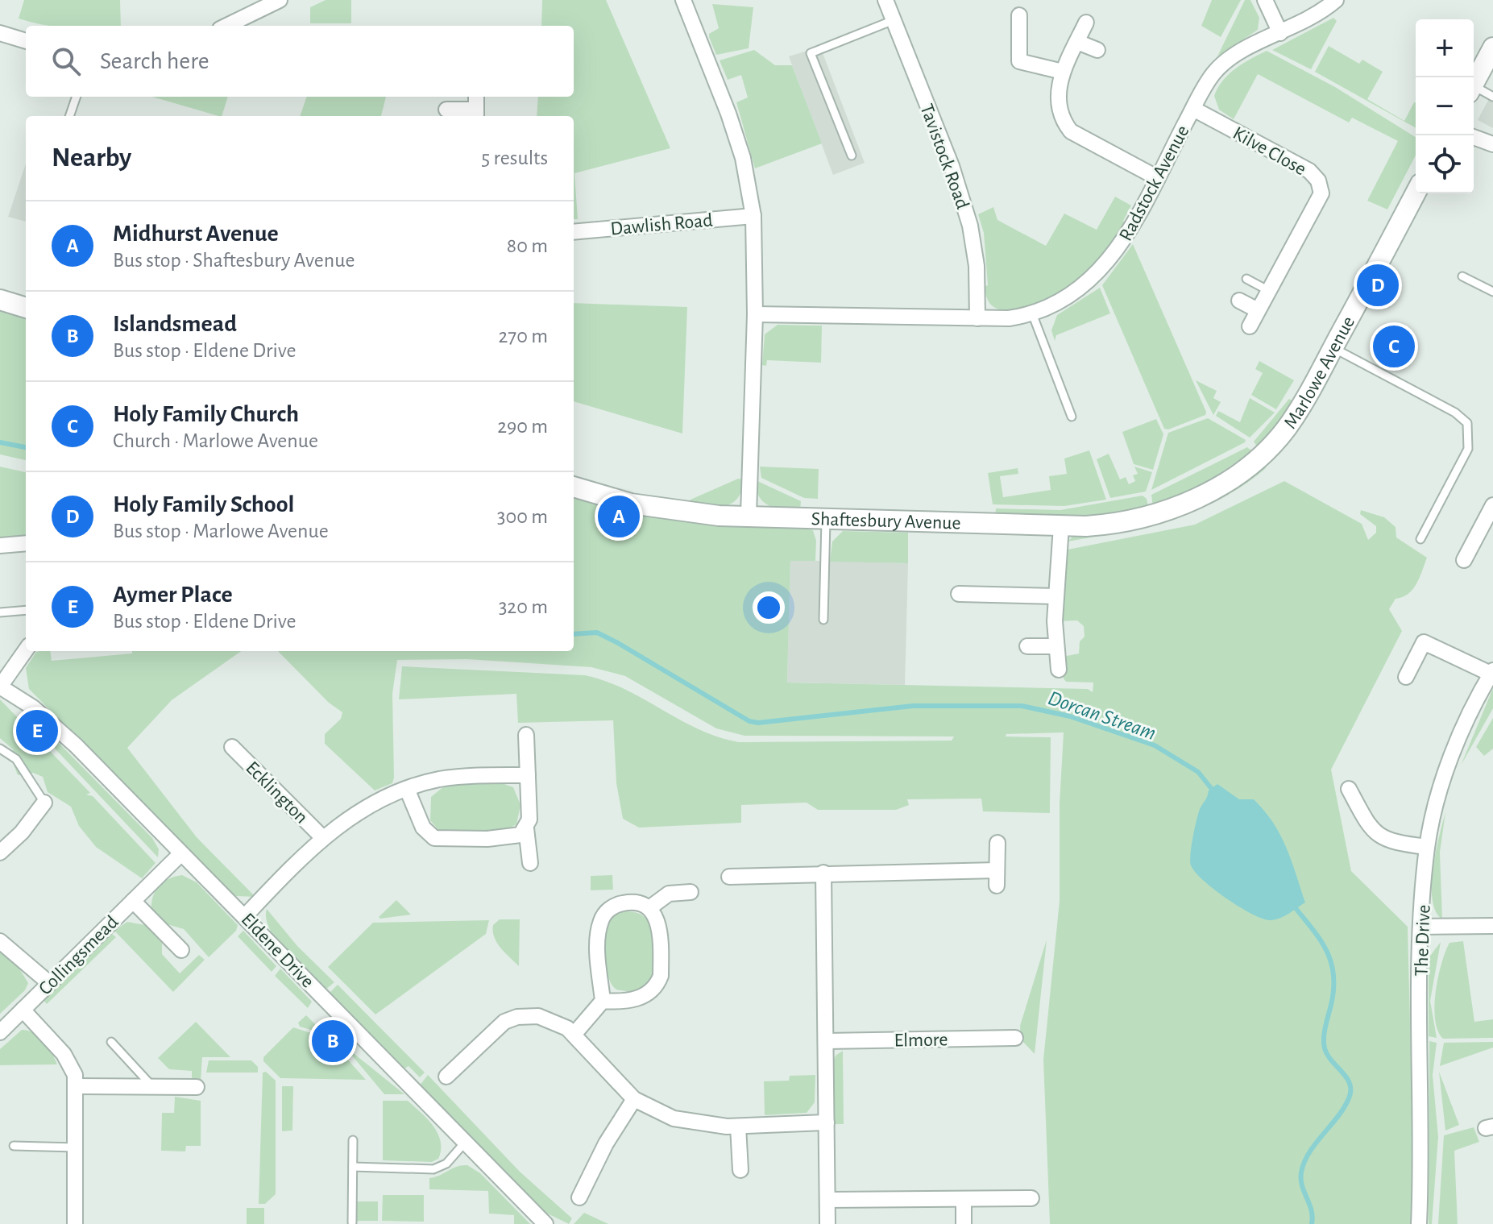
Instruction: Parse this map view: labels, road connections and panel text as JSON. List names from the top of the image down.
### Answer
{
  "streets": {
    "street": [
      "Kilve Close",
      "Tavistock Road",
      "Radstock Avenue",
      "Dawlish Road",
      "Marlowe Avenue",
      "Shaftesbury Avenue",
      "Ecklington",
      "The Drive",
      "Eldene Drive",
      "Collingsmead",
      "Elmore"
    ]
  },
  "crossings": [
    ["Kilve Close", "Radstock Avenue"],
    ["Tavistock Road", "Radstock Avenue"],
    ["Marlowe Avenue", "Shaftesbury Avenue"],
    ["Ecklington", "Eldene Drive"],
    ["Eldene Drive", "Collingsmead"]
  ],
  "water": ["Dorcan Stream"],
  "page": {
    "map_buttons": ["+", "−"],
    "search": "Search here",
    "heading": ["Nearby", "5 results"],
    "list": [
      {
        "mark": "A",
        "name": "Midhurst Avenue",
        "note": "Bus stop · Shaftesbury Avenue",
        "value": "80 m"
      },
      {
        "mark": "B",
        "name": "Islandsmead",
        "note": "Bus stop · Eldene Drive",
        "value": "270 m"
      },
      {
        "mark": "C",
        "name": "Holy Family Church",
        "note": "Church · Marlowe Avenue",
        "value": "290 m"
      },
      {
        "mark": "D",
        "name": "Holy Family School",
        "note": "Bus stop · Marlowe Avenue",
        "value": "300 m"
      },
      {
        "mark": "E",
        "name": "Aymer Place",
        "note": "Bus stop · Eldene Drive",
        "value": "320 m"
      }
    ],
    "pins": [
      "D",
      "C",
      "A",
      "E",
      "B"
    ]
  }
}
